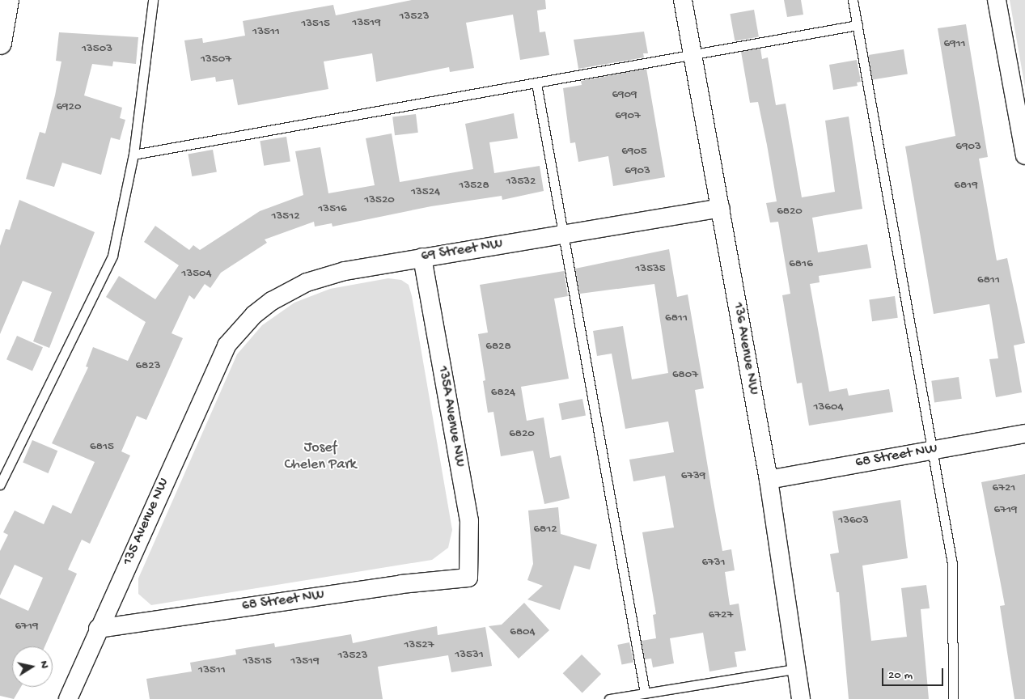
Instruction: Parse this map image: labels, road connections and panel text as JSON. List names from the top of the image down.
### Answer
{
  "streets": {
    "street": [
      "69 Street NW",
      "136 Avenue NW",
      "135A Avenue NW",
      "68 Street NW",
      "135 Avenue NW"
    ]
  },
  "crossings": [
    ["69 Street NW", "136 Avenue NW"],
    ["69 Street NW", "135A Avenue NW"],
    ["69 Street NW", "135 Avenue NW"],
    ["136 Avenue NW", "68 Street NW"],
    ["135A Avenue NW", "68 Street NW"],
    ["68 Street NW", "135 Avenue NW"]
  ],
  "parks": ["Josef Chelen Park"],
  "house_numbers": [
    "13523",
    "13519",
    "13515",
    "13511",
    "6911",
    "13503",
    "13507",
    "6909",
    "6920",
    "6907",
    "6903",
    "6905",
    "6903",
    "13532",
    "13528",
    "6819",
    "13524",
    "13520",
    "13516",
    "6820",
    "13512",
    "6816",
    "13535",
    "13504",
    "6811",
    "6811",
    "6828",
    "6823",
    "6807",
    "6824",
    "13604",
    "6820",
    "6815",
    "6739",
    "6721",
    "6719",
    "13603",
    "6812",
    "6731",
    "6727",
    "6719",
    "6804",
    "13527",
    "13531",
    "13523",
    "13515",
    "13519",
    "13511"
  ],
  "scale_bar": "20 m",
  "north": "right"
}
